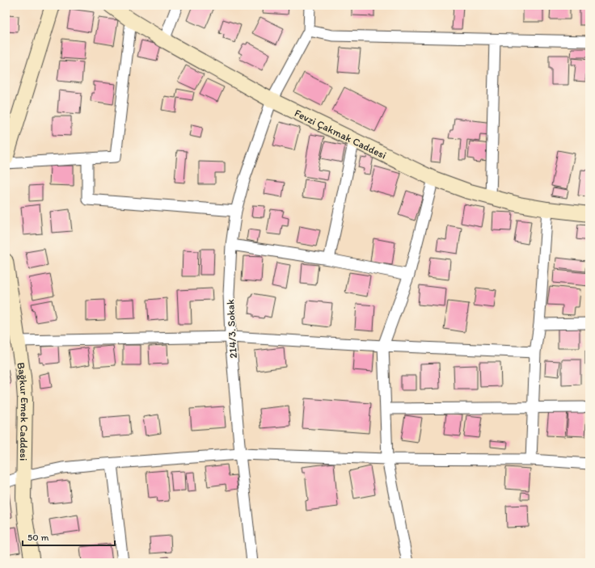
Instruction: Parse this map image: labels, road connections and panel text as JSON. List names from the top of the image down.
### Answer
{
  "streets": {
    "main road": ["Fevzi Çakmak Caddesi", "Bağkur Emek Caddesi"],
    "street": ["214/3. Sokak"]
  },
  "crossings": [
    ["Fevzi Çakmak Caddesi", "214/3. Sokak"]
  ],
  "scale_bar": "50 m"
}
